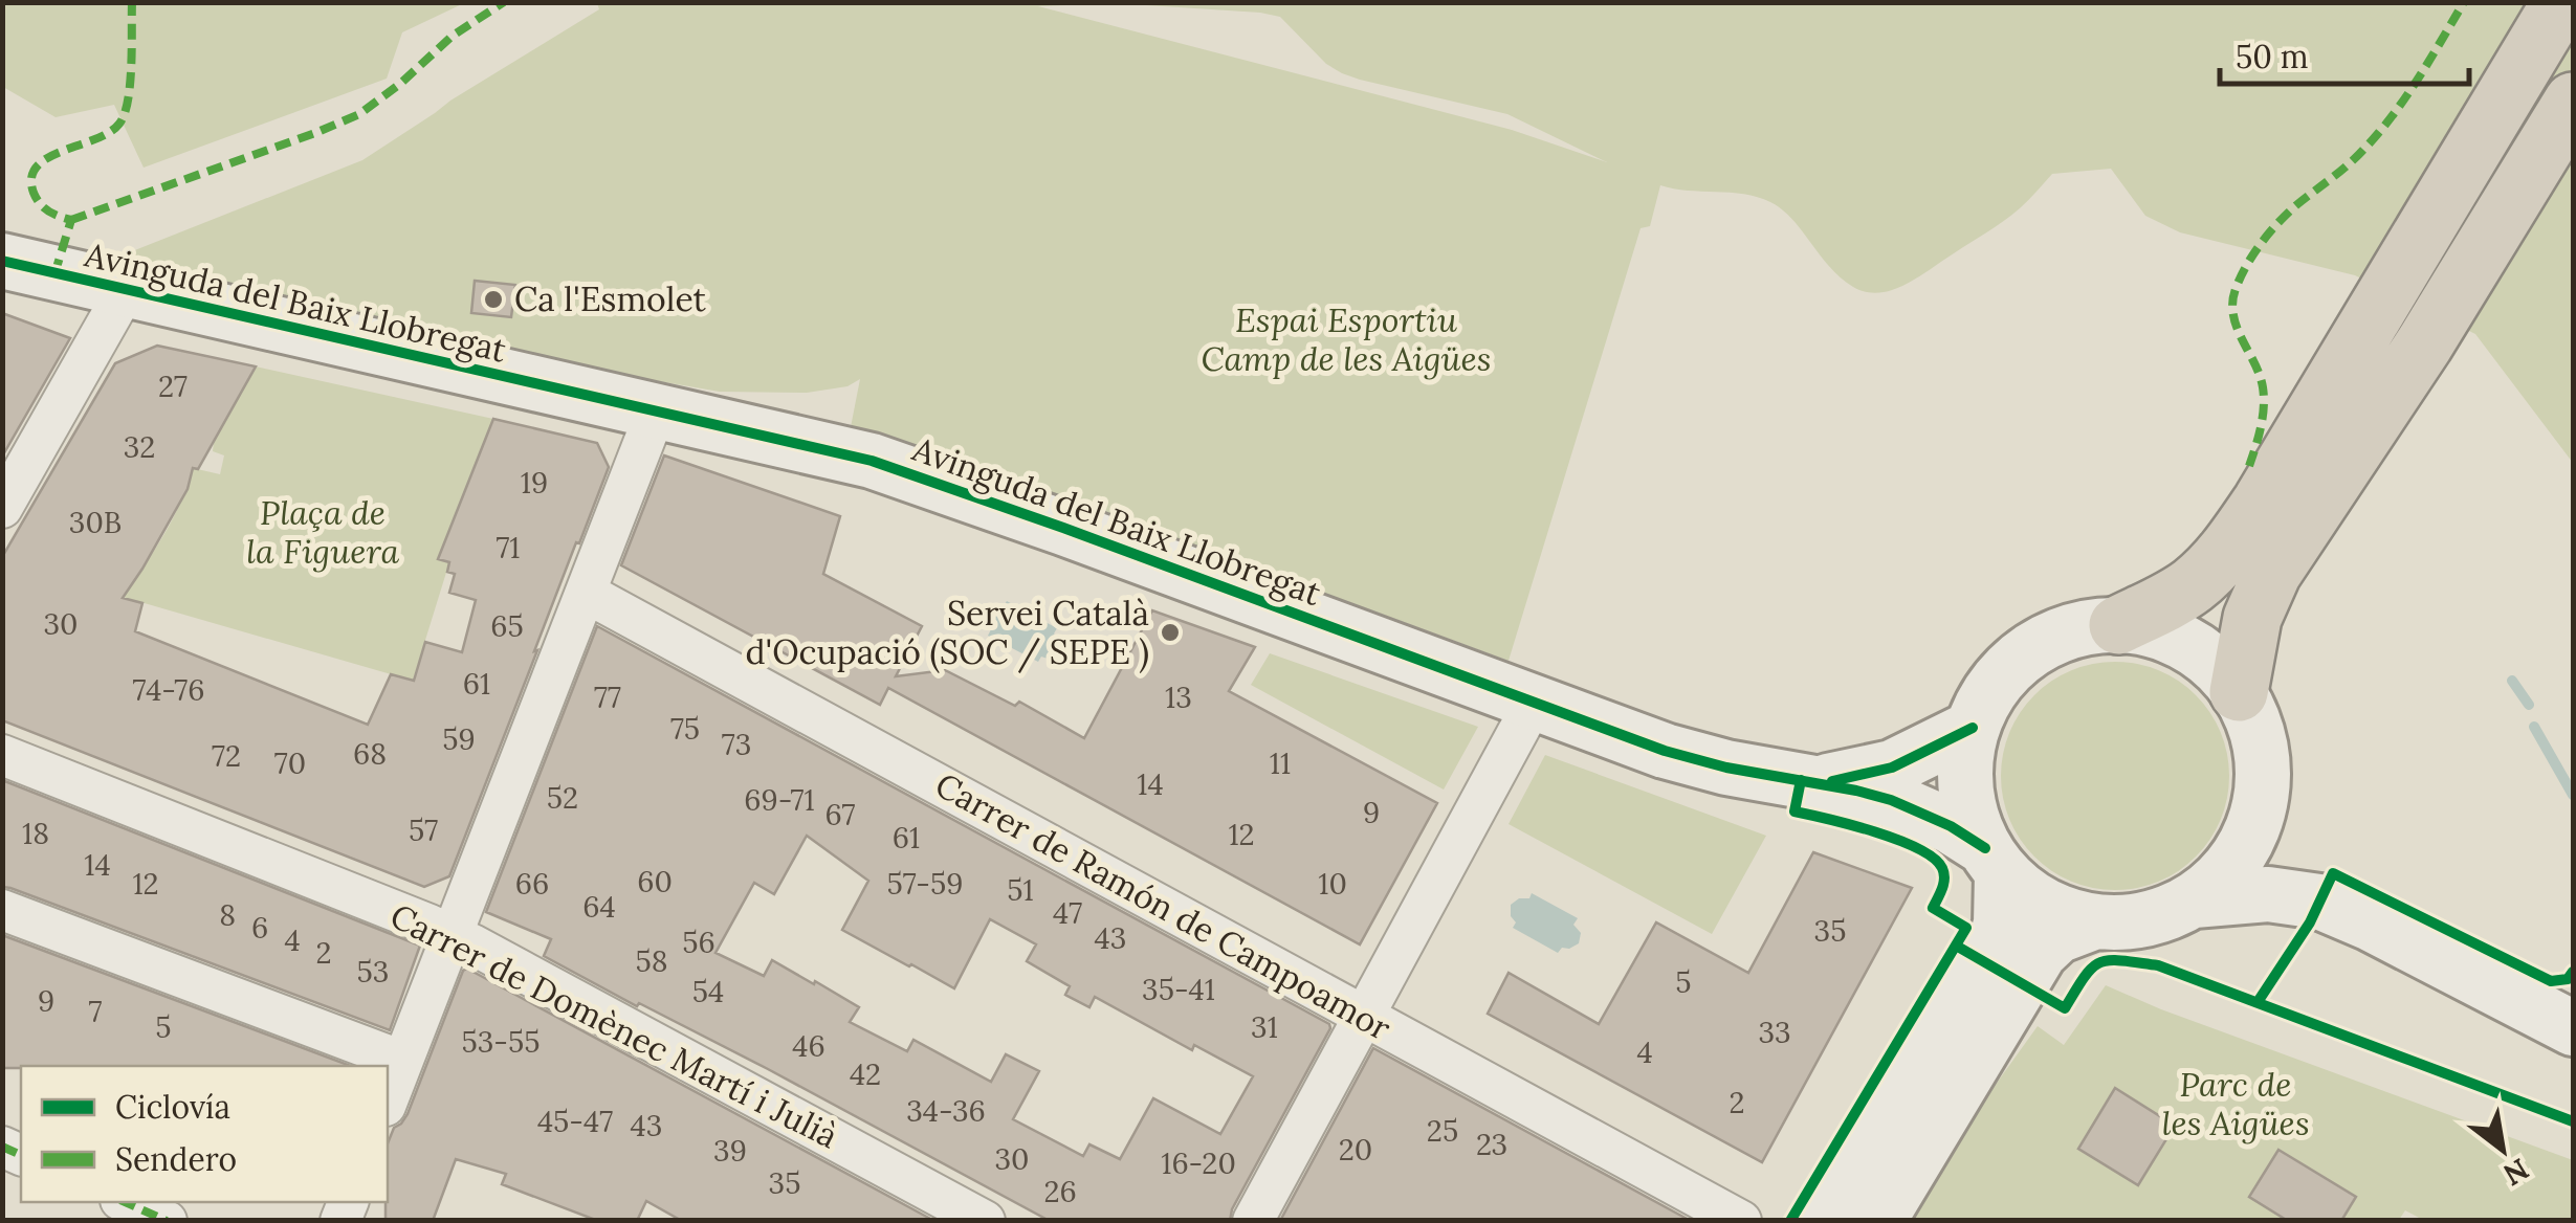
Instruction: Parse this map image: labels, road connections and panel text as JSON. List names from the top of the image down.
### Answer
{
  "streets": {
    "main road": ["Avinguda del Baix Llobregat"],
    "street": ["Carrer de Ramón de Campoamor", "Carrer de Domènec Martí i Julià"]
  },
  "parks": ["Espai Esportiu Camp de les Aigües", "Plaça de la Figuera", "Parc de les Aigües"],
  "places": ["Ca l'Esmolet", "Servei Català d'Ocupació (SOC / SEPE )"],
  "house_numbers": [
    "27",
    "32",
    "19",
    "30B",
    "71",
    "30",
    "65",
    "61",
    "74-76",
    "77",
    "13",
    "75",
    "59",
    "73",
    "68",
    "72",
    "70",
    "11",
    "14",
    "52",
    "69-71",
    "9",
    "67",
    "57",
    "18",
    "12",
    "61",
    "14",
    "60",
    "12",
    "66",
    "57-59",
    "10",
    "51",
    "64",
    "47",
    "8",
    "6",
    "35",
    "43",
    "4",
    "56",
    "2",
    "58",
    "53",
    "5",
    "35-41",
    "54",
    "9",
    "7",
    "5",
    "31",
    "33",
    "53-55",
    "46",
    "4",
    "42",
    "2",
    "34-36",
    "45-47",
    "43",
    "25",
    "23",
    "20",
    "39",
    "30",
    "16-20",
    "35",
    "26"
  ],
  "legend": ["Ciclovía", "Sendero"],
  "scale_bar": "50 m",
  "north": "bottom right"
}
